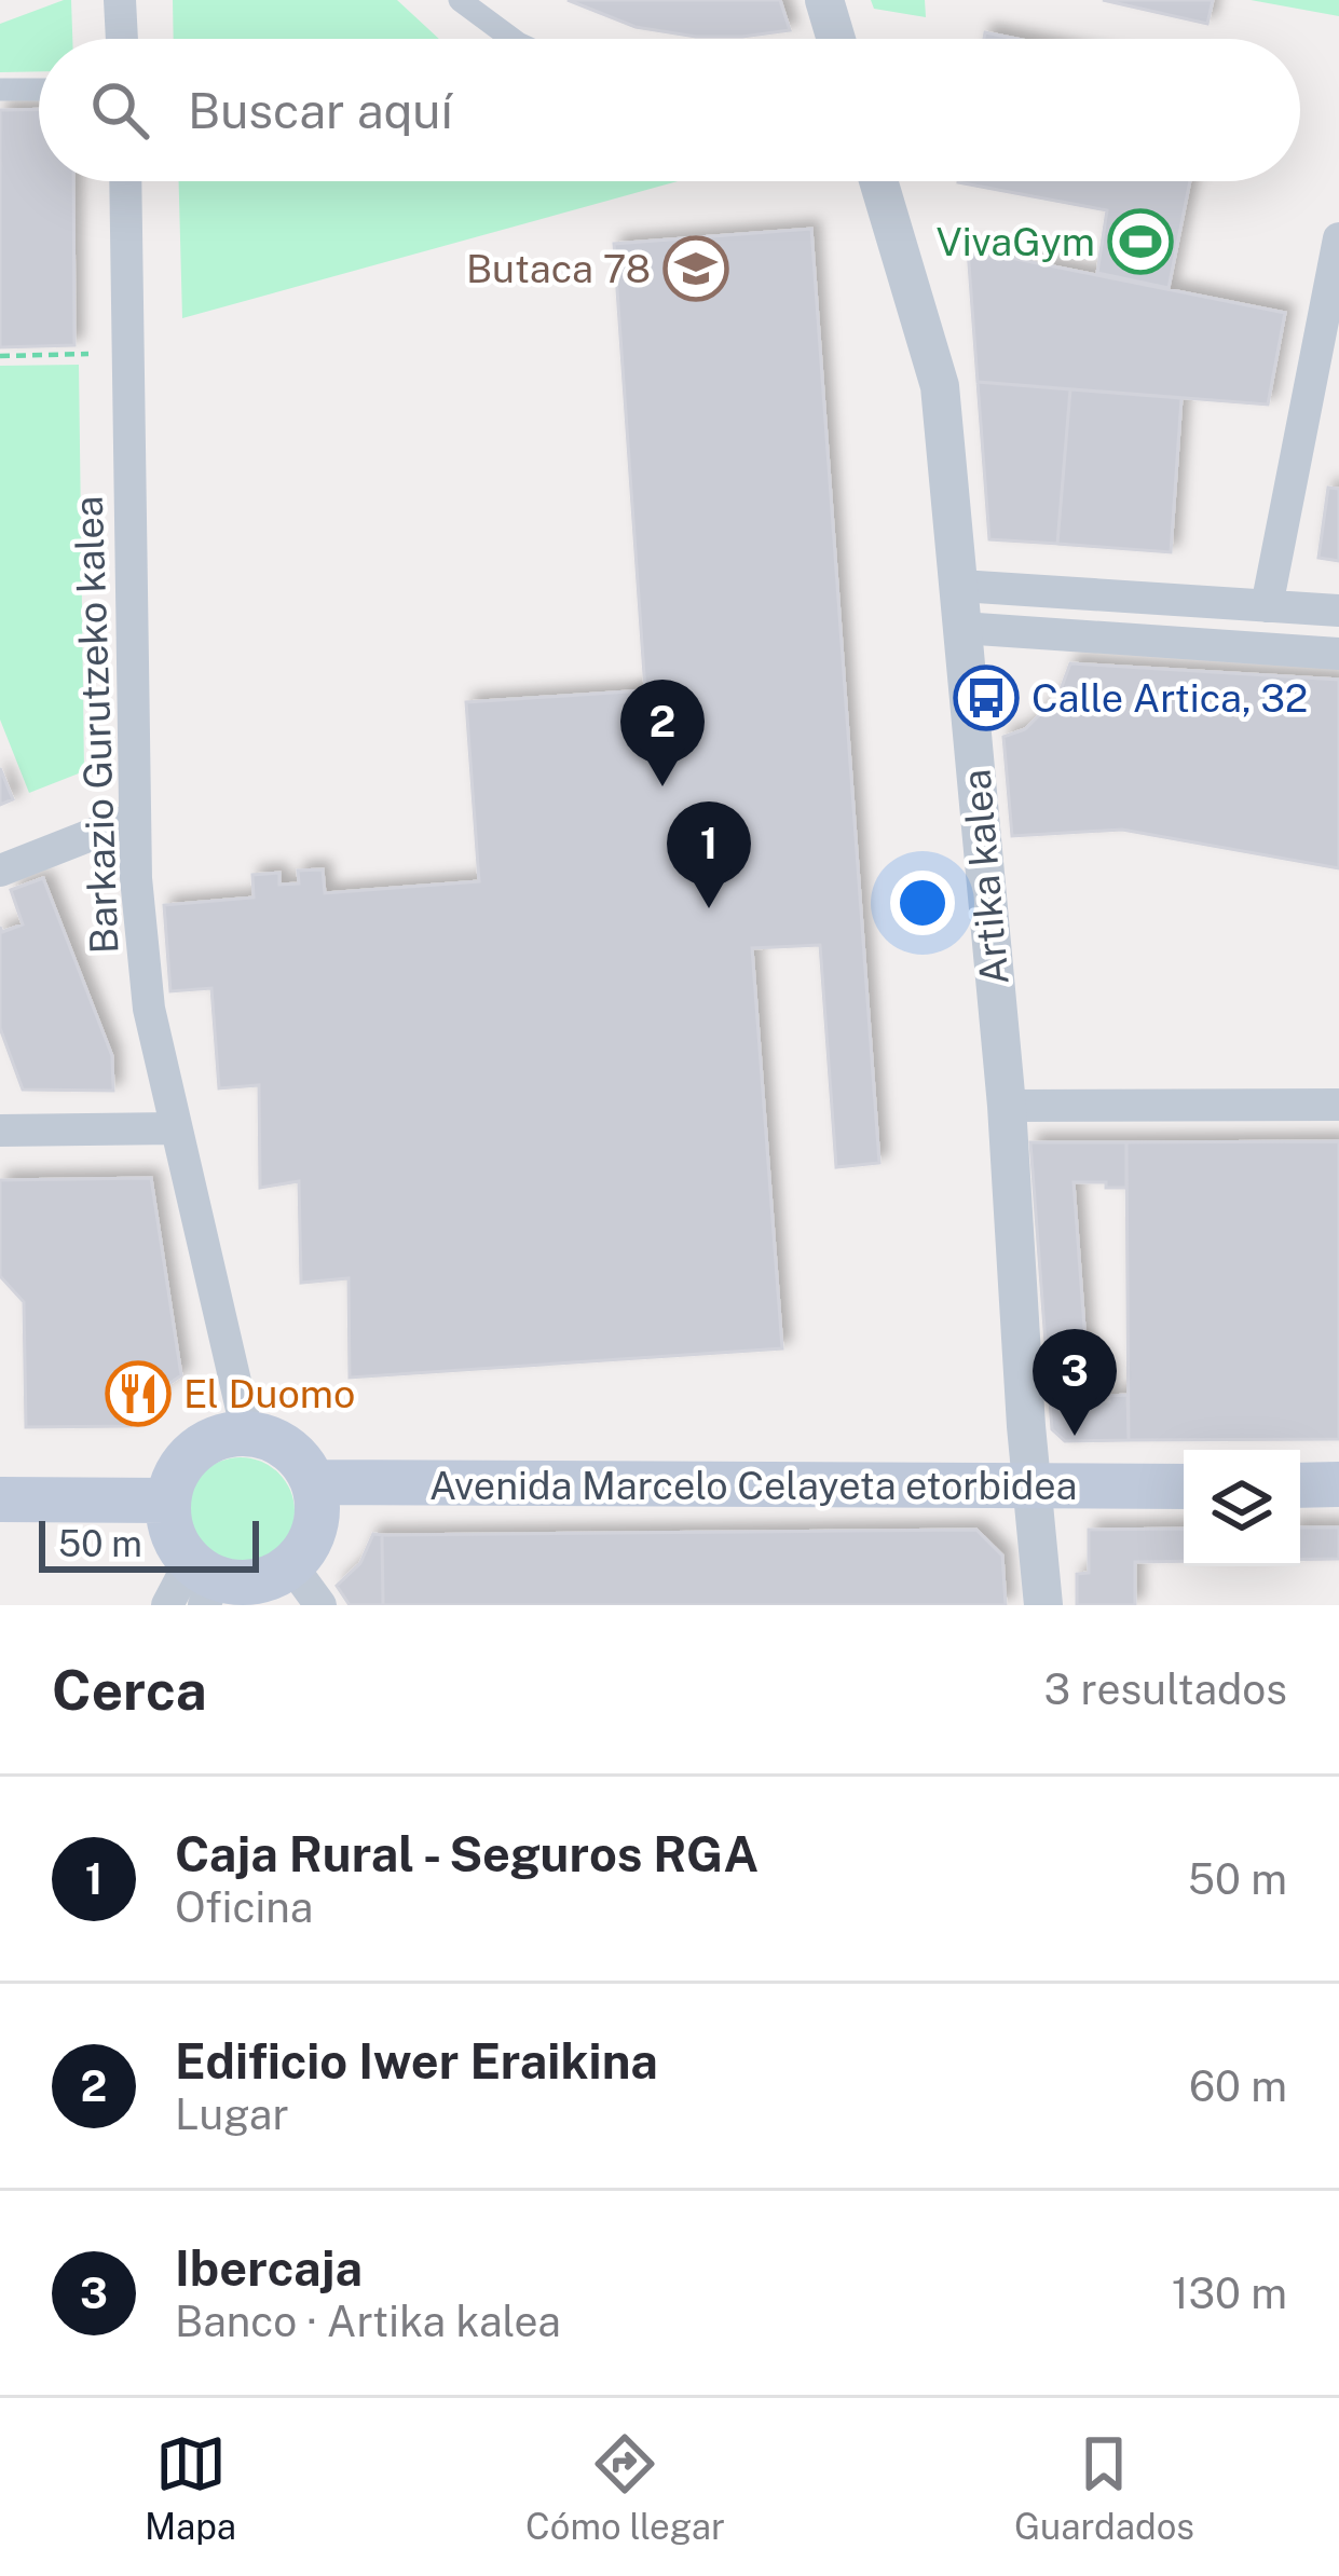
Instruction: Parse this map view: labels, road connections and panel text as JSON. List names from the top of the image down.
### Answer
{
  "streets": {
    "main road": ["Avenida Marcelo Celayeta etorbidea"],
    "street": ["Barkazio Gurutzeko kalea", "Artika kalea"]
  },
  "crossings": [
    ["Barkazio Gurutzeko kalea", "Avenida Marcelo Celayeta etorbidea"],
    ["Artika kalea", "Avenida Marcelo Celayeta etorbidea"]
  ],
  "places": {
    "sports": ["VivaGym"],
    "school or university": ["Butaca 78"],
    "bus stop": ["Calle Artica, 32"],
    "restaurant": ["El Duomo"]
  },
  "scale_bar": "50 m",
  "page": {
    "search": "Buscar aquí",
    "pins": ["2", "1", "3"],
    "scale": "50 m",
    "heading": ["Cerca", "3 resultados"],
    "list": [
      {
        "mark": "1",
        "name": "Caja Rural - Seguros RGA",
        "note": "Oficina",
        "value": "50 m"
      },
      {
        "mark": "2",
        "name": "Edificio Iwer Eraikina",
        "note": "Lugar",
        "value": "60 m"
      },
      {
        "mark": "3",
        "name": "Ibercaja",
        "note": "Banco · Artika kalea",
        "value": "130 m"
      }
    ],
    "nav": ["Mapa", "Cómo llegar", "Guardados"]
  }
}
